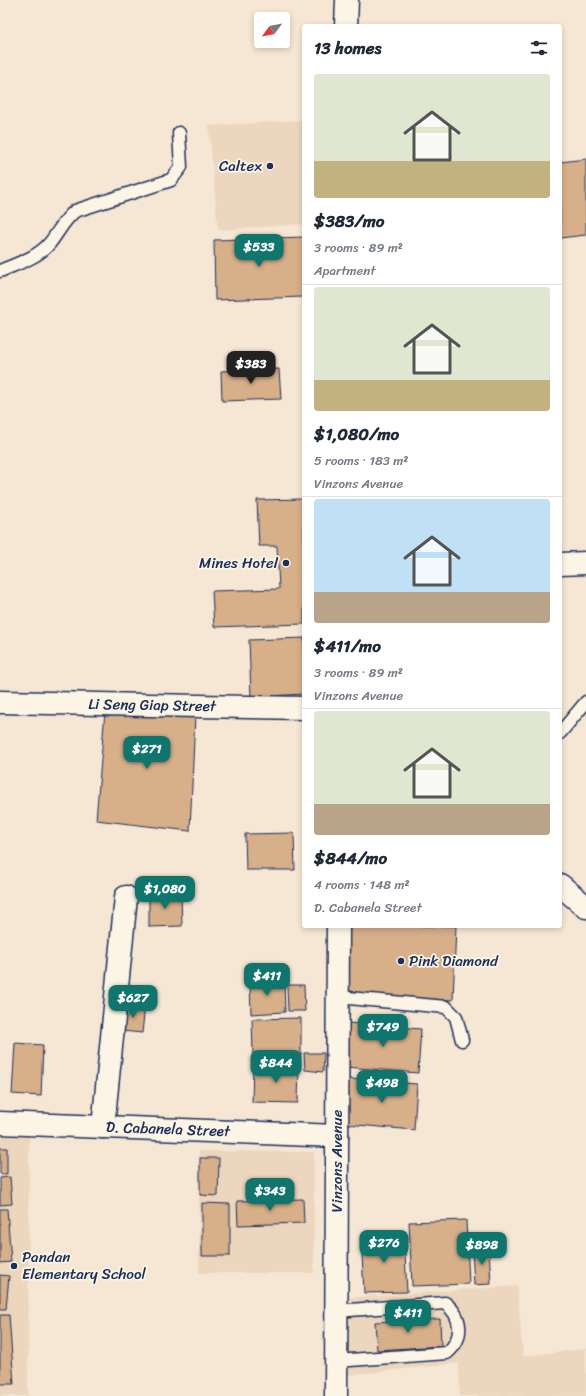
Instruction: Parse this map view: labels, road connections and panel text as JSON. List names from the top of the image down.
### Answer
{
  "streets": {
    "street": ["Li Seng Giap Street", "D. Cabanela Street", "Vinzons Avenue"]
  },
  "crossings": [
    ["D. Cabanela Street", "Vinzons Avenue"]
  ],
  "places": [
    "Caltex",
    "Mines Hotel",
    "Pink Diamond",
    "Pandan Elementary School"
  ],
  "north": "bottom left",
  "page": {
    "heading": "13 homes",
    "list": [
      {
        "name": "$383/mo",
        "note": "3 rooms · 89 m² · Apartment"
      },
      {
        "name": "$1,080/mo",
        "note": "5 rooms · 183 m² · Vinzons Avenue"
      },
      {
        "name": "$411/mo",
        "note": "3 rooms · 89 m² · Vinzons Avenue"
      },
      {
        "name": "$844/mo",
        "note": "4 rooms · 148 m² · D. Cabanela Street"
      }
    ],
    "price": [
      "$533",
      "$383",
      "$271",
      "$1,080",
      "$411",
      "$627",
      "$749",
      "$844",
      "$498",
      "$343",
      "$276",
      "$898",
      "$411"
    ]
  }
}
